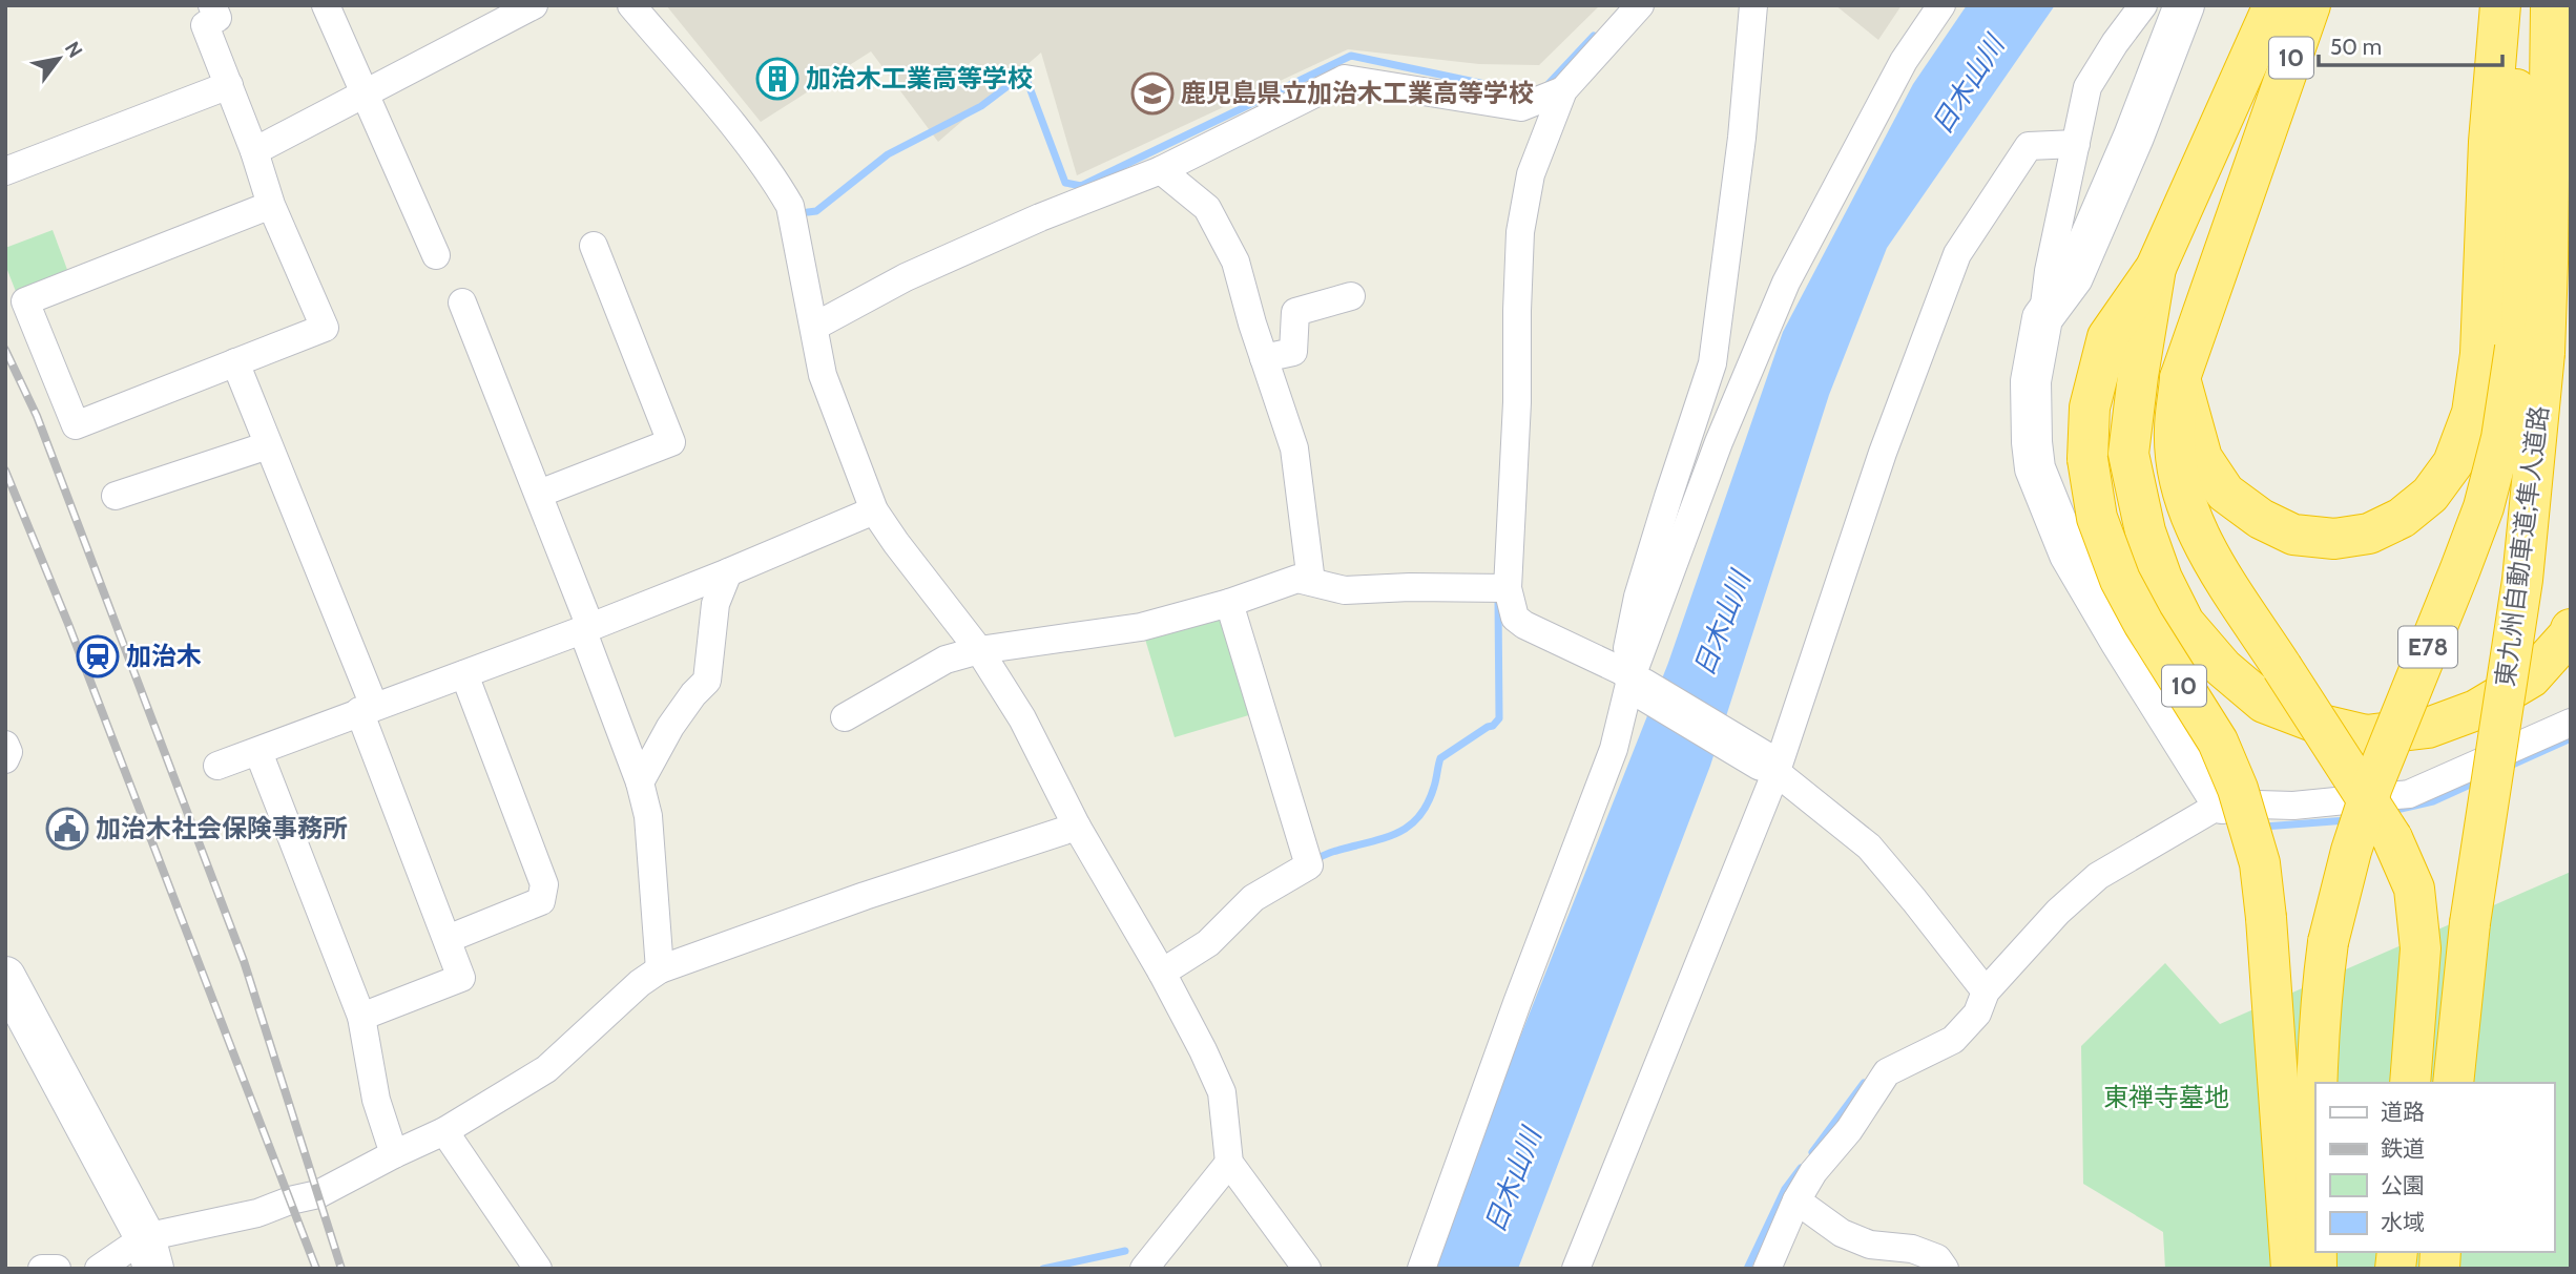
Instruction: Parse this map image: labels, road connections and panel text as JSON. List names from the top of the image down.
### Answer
{
  "streets": {
    "highway": ["10", "東九州自動車道;隼人道路", "E78"]
  },
  "water": ["日木山川"],
  "parks": ["東禅寺墓地"],
  "places": {
    "building": ["加治木工業高等学校"],
    "school or university": ["鹿児島県立加治木工業高等学校"],
    "station": ["加治木"],
    "public building": ["加治木社会保険事務所"]
  },
  "legend": [
    "道路",
    "鉄道",
    "公園",
    "水域"
  ],
  "scale_bar": "50 m",
  "north": "top right"
}
